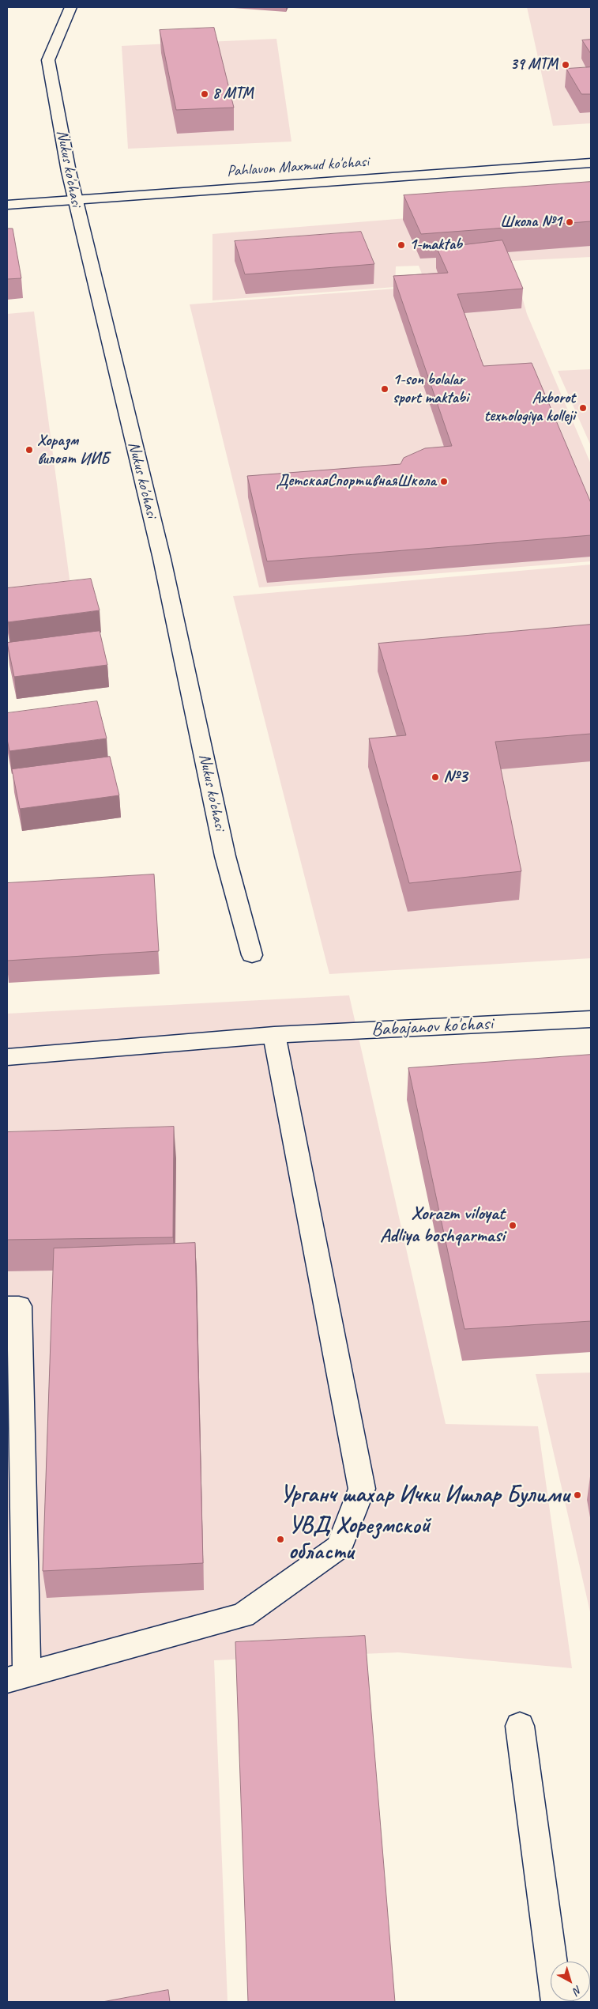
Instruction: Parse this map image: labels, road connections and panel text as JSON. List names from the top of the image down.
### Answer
{
  "streets": {
    "street": ["Pahlavon Maxmud ko'chasi", "Nukus ko'chasi", "Babajanov ko'chasi"]
  },
  "crossings": [
    ["Pahlavon Maxmud ko'chasi", "Nukus ko'chasi"]
  ],
  "places": [
    "39 MTM",
    "8 MTM",
    "Школа №1",
    "1-maktab",
    "1-son bolalar sport maktabi",
    "Axborot texnologiya kolleji",
    "Хоразм вилоят ИИБ",
    "ДетскаяСпортивнаяШкола",
    "№3",
    "Xorazm viloyat Adliya boshqarmasi",
    "Урганч шахар Ички Ишлар Булими",
    "УВД Хорезмской области"
  ],
  "north": "bottom right"
}
